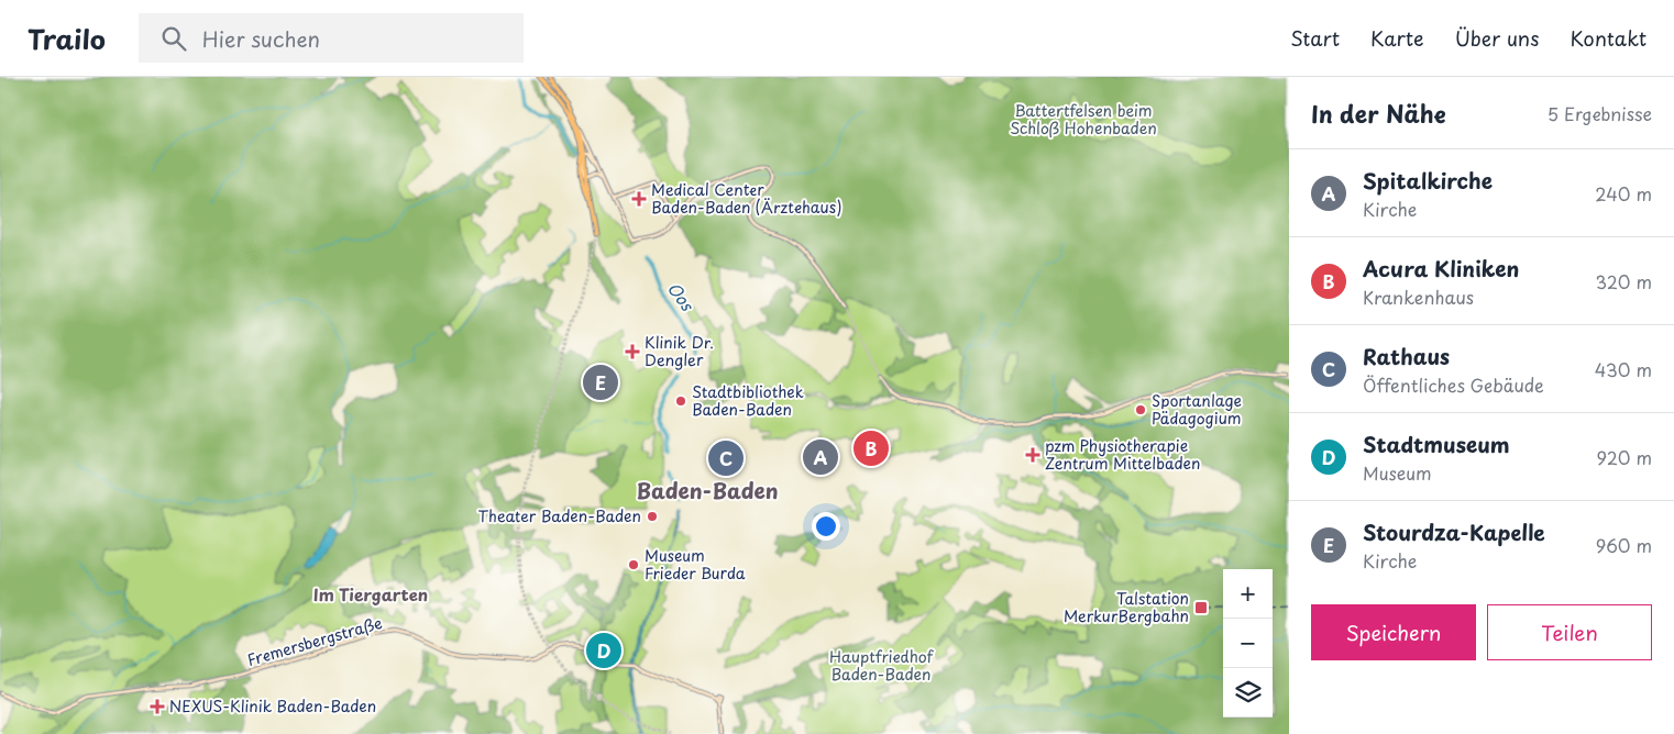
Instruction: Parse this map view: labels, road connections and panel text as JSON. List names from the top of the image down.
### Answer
{
  "streets": {
    "main road": ["Fremersbergstraße"]
  },
  "districts": ["Baden-Baden", "Im Tiergarten"],
  "water": ["Oos"],
  "parks": ["Battertfelsen beim Schloß Hohenbaden", "Hauptfriedhof Baden-Baden"],
  "places": {
    "health": [
      "Medical Center Baden-Baden (Ärztehaus)",
      "Klinik Dr. Dengler",
      "pzm Physiotherapie Zentrum Mittelbaden",
      "NEXUS-Klinik Baden-Baden"
    ],
    "other": [
      "Stadtbibliothek Baden-Baden",
      "Sportanlage Pädagogium",
      "Theater Baden-Baden",
      "Museum Frieder Burda"
    ],
    "transit": ["Talstation MerkurBergbahn"]
  },
  "page": {
    "header": "Trailo",
    "search": "Hier suchen",
    "nav": [
      "Start",
      "Karte",
      "Über uns",
      "Kontakt"
    ],
    "heading": ["In der Nähe", "5 Ergebnisse"],
    "list": [
      {
        "mark": "A",
        "name": "Spitalkirche",
        "note": "Kirche",
        "value": "240 m"
      },
      {
        "mark": "B",
        "name": "Acura Kliniken",
        "note": "Krankenhaus",
        "value": "320 m"
      },
      {
        "mark": "C",
        "name": "Rathaus",
        "note": "Öffentliches Gebäude",
        "value": "430 m"
      },
      {
        "mark": "D",
        "name": "Stadtmuseum",
        "note": "Museum",
        "value": "920 m"
      },
      {
        "mark": "E",
        "name": "Stourdza-Kapelle",
        "note": "Kirche",
        "value": "960 m"
      }
    ],
    "pins": [
      "E",
      "B",
      "A",
      "C",
      "D"
    ],
    "map_buttons": ["+", "−"],
    "buttons": ["Speichern", "Teilen"]
  }
}
